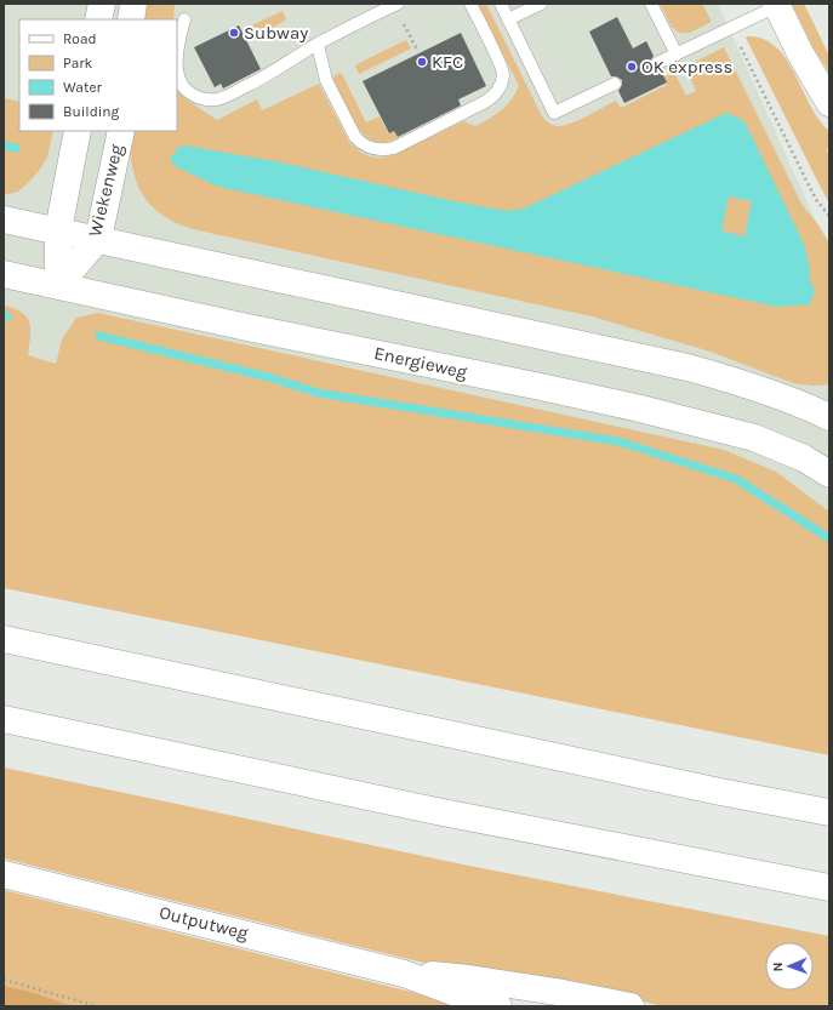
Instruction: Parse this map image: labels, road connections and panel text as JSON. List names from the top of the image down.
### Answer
{
  "streets": {
    "main road": ["Wiekenweg", "Energieweg", "Outputweg"]
  },
  "crossings": [
    ["Wiekenweg", "Energieweg"]
  ],
  "places": ["Subway", "KFC", "OK express"],
  "legend": [
    "Road",
    "Park",
    "Water",
    "Building"
  ],
  "north": "left"
}
